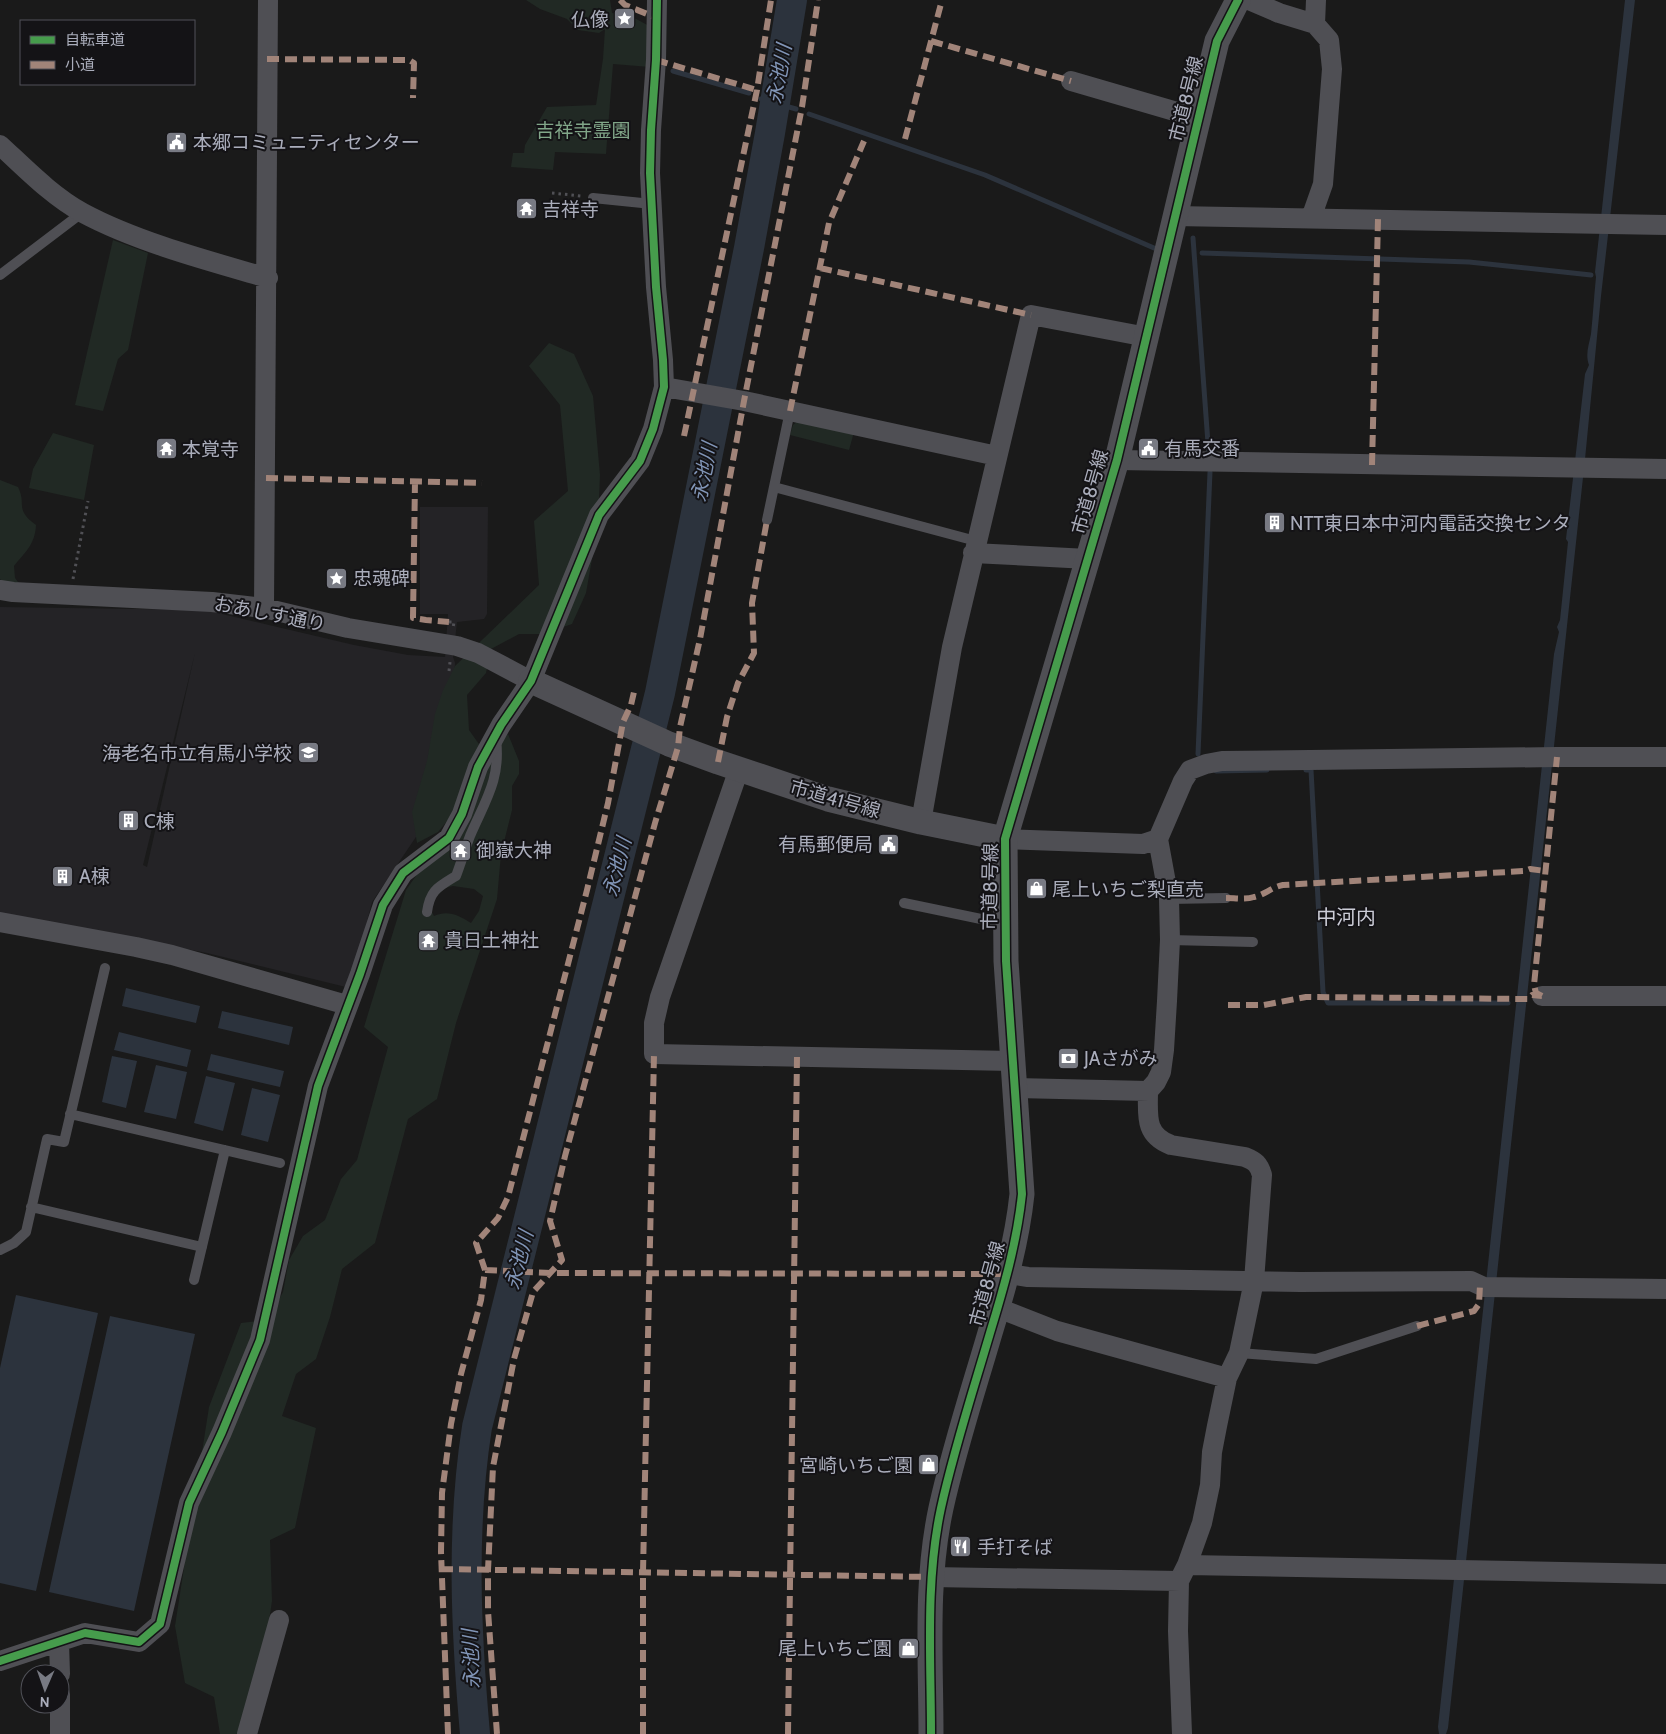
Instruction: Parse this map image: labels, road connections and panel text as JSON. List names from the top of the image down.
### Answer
{
  "streets": {
    "street": ["市道8号線", "おあしす通り", "市道41号線"]
  },
  "crossings": [
    ["市道8号線", "市道41号線"],
    ["おあしす通り", "市道41号線"]
  ],
  "districts": ["中河内"],
  "water": ["永池川"],
  "parks": ["吉祥寺霊園"],
  "places": {
    "place": ["仏像", "忠魂碑"],
    "public building": ["本郷コミュニティセンター", "有馬交番", "有馬郵便局"],
    "temple": [
      "吉祥寺",
      "本覚寺",
      "御嶽大神",
      "貴日土神社"
    ],
    "building": ["NTT東日本中河内電話交換センタ", "C棟", "A棟"],
    "school or university": ["海老名市立有馬小学校"],
    "shop": ["尾上いちご梨直売", "宮崎いちご園", "尾上いちご園"],
    "bank": ["JAさがみ"],
    "restaurant": ["手打そば"]
  },
  "legend": ["自転車道", "小道"],
  "north": "bottom"
}
